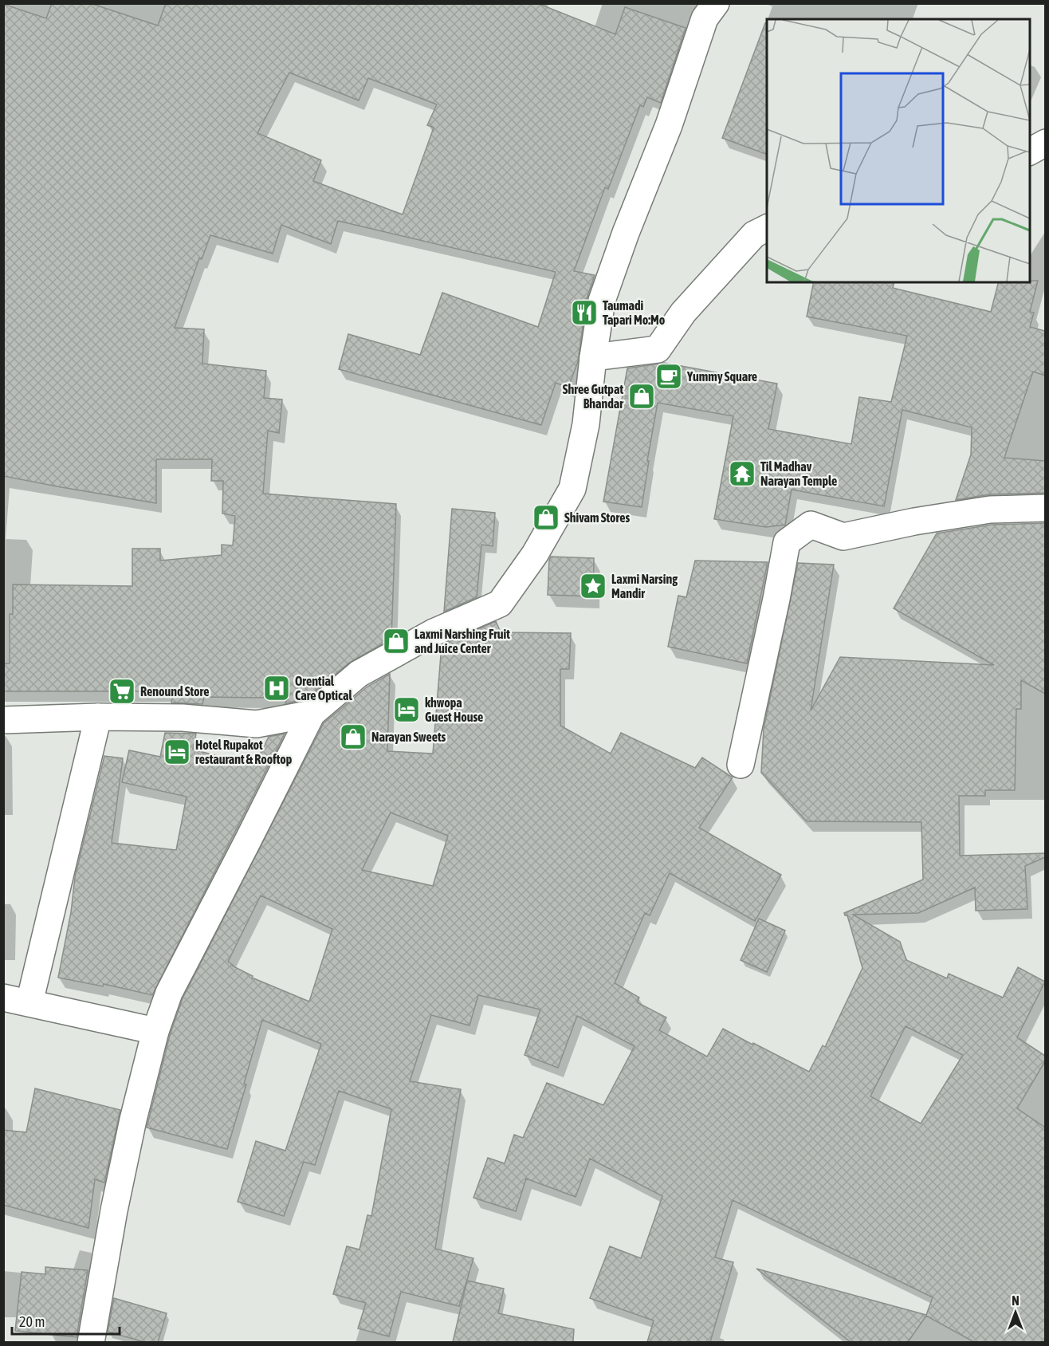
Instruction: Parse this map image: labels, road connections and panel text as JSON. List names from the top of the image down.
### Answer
{
  "places": {
    "restaurant": ["Taumadi Tapari Mo:Mo"],
    "cafe": ["Yummy Square"],
    "shop": [
      "Shree Gutpat Bhandar",
      "Shivam Stores",
      "Laxmi Narshing Fruit and Juice Center",
      "Narayan Sweets"
    ],
    "temple": ["Til Madhav Narayan Temple"],
    "place": ["Laxmi Narsing Mandir"],
    "hospital": ["Orential Care Optical"],
    "supermarket": ["Renound Store"],
    "hotel": ["khwopa Guest House", "Hotel Rupakot restaurant & Rooftop"]
  },
  "scale_bar": "20 m",
  "north": "top"
}
